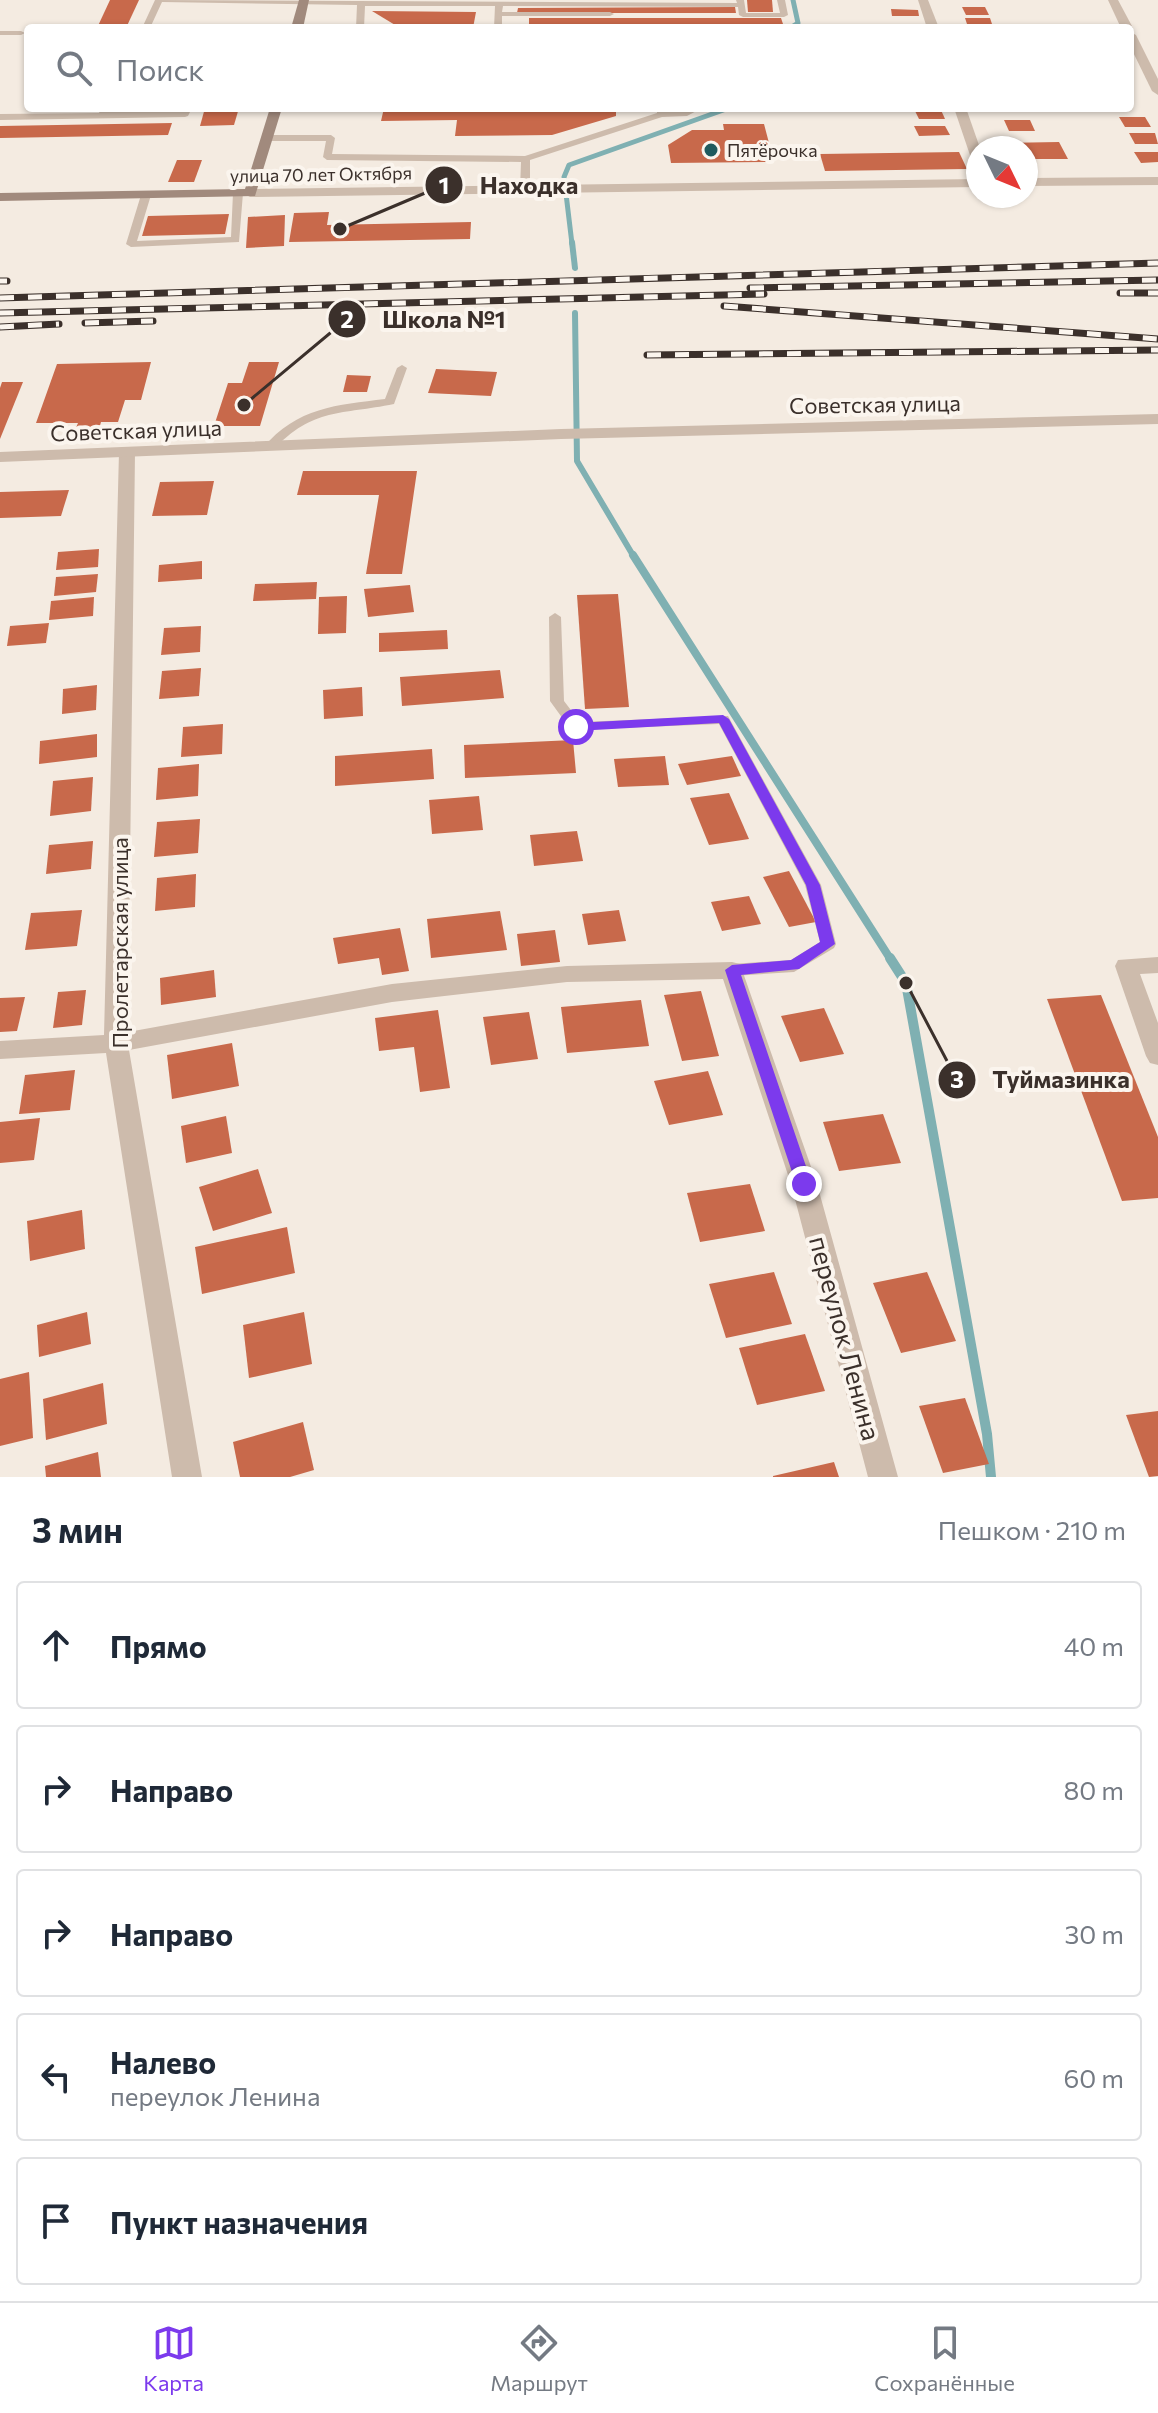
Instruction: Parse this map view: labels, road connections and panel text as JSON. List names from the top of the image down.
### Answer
{
  "streets": {
    "main road": ["улица 70 лет Октября"],
    "street": ["Советская улица", "Пролетарская улица", "переулок Ленина"]
  },
  "crossings": [
    ["Советская улица", "Пролетарская улица"]
  ],
  "places": [
    "Пятёрочка",
    "Находка",
    "Школа №1",
    "Туймазинка"
  ],
  "north": "bottom right",
  "page": {
    "search": "Поиск",
    "heading": ["3 мин", "Пешком · 210 m"],
    "list": [
      ["Прямо", "40 m"],
      ["Направо", "80 m"],
      ["Направо", "30 m"],
      ["Налево", "переулок Ленина", "60 m"],
      "Пункт назначения"
    ],
    "nav": ["Карта", "Маршрут", "Сохранённые"]
  }
}
